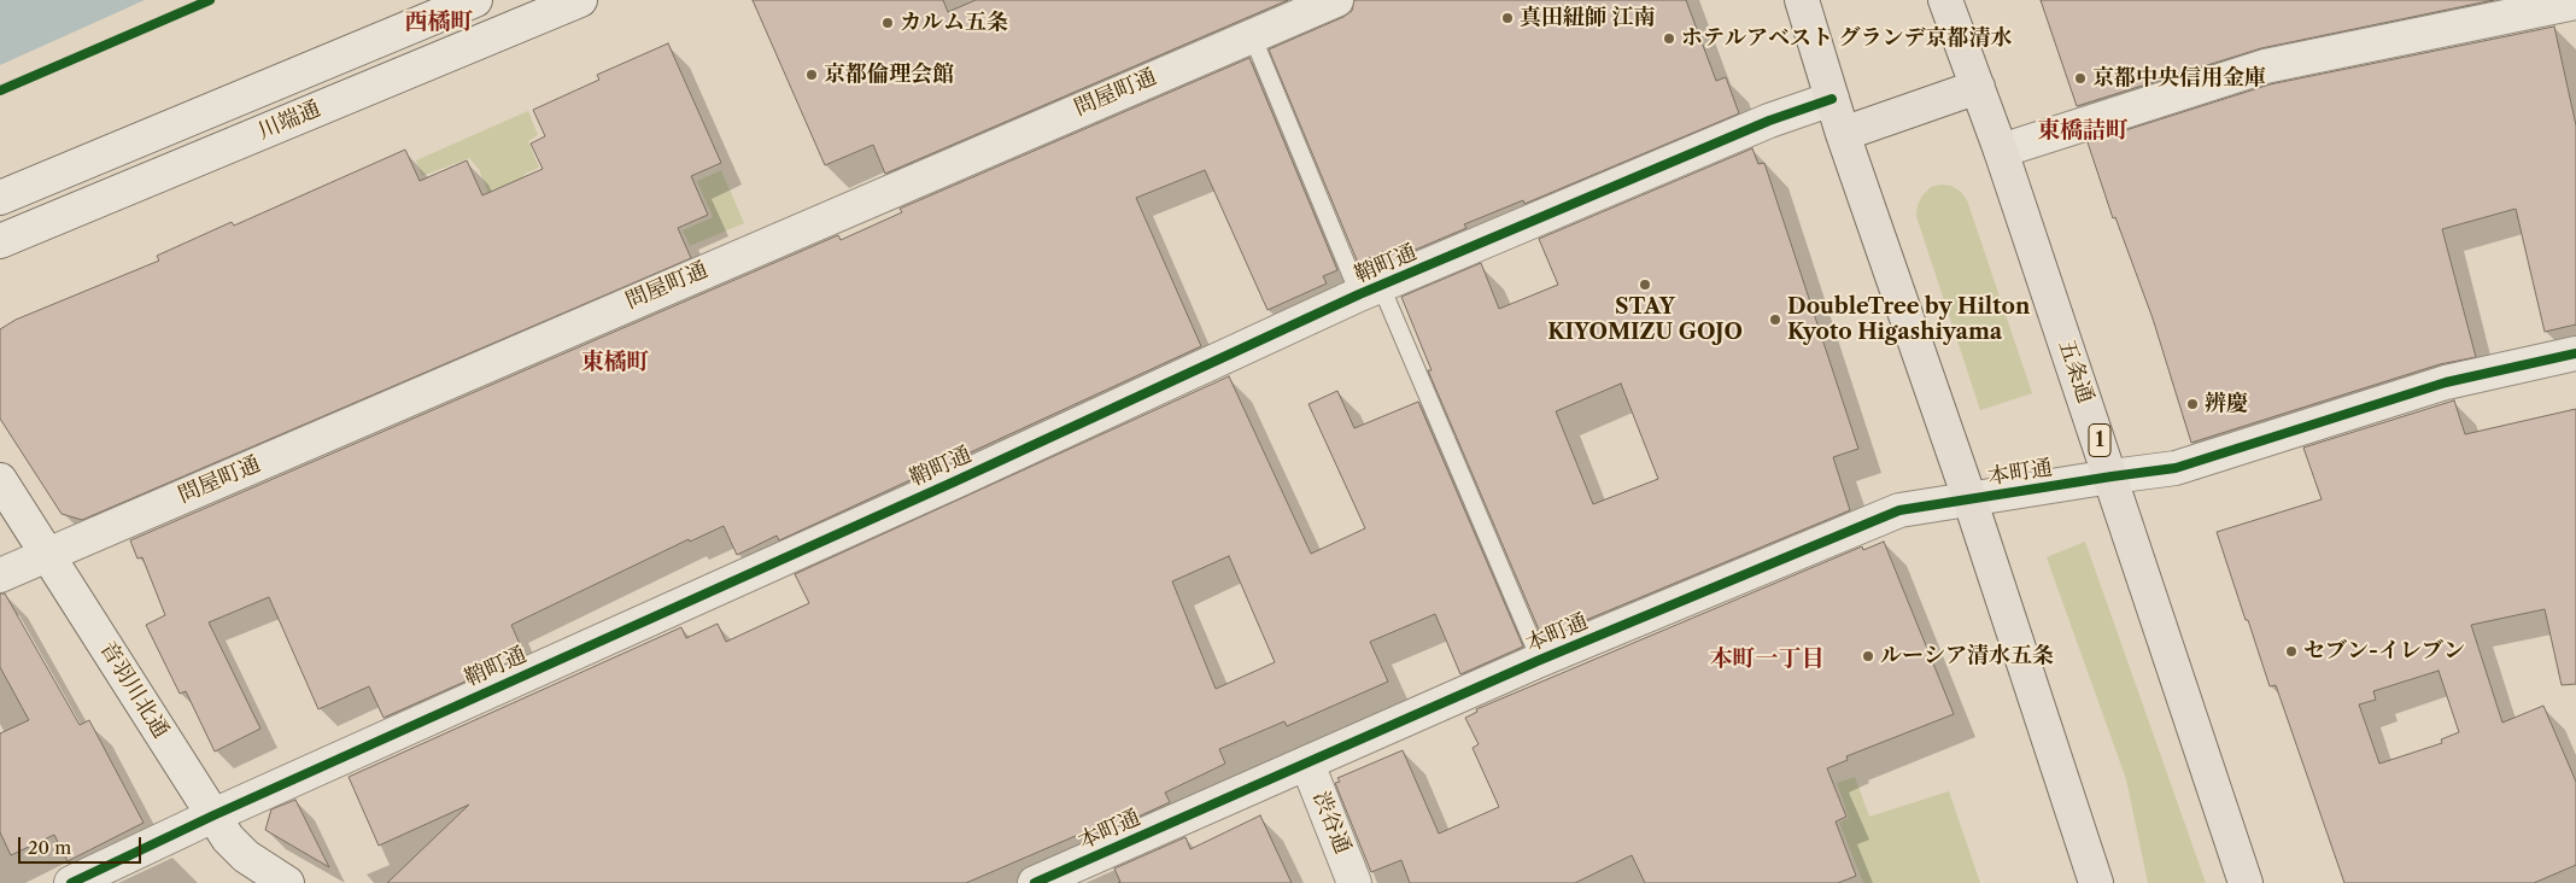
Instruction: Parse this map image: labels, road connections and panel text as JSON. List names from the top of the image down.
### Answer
{
  "streets": {
    "highway": ["五条通", "1"],
    "street": [
      "問屋町通",
      "川端通",
      "鞘町通",
      "本町通",
      "音羽川北通",
      "渋谷通"
    ]
  },
  "crossings": [
    ["問屋町通", "音羽川北通"],
    ["鞘町通", "音羽川北通"],
    ["五条通", "本町通"],
    ["本町通", "渋谷通"]
  ],
  "districts": [
    "西橘町",
    "東橋詰町",
    "東橘町",
    "本町一丁目"
  ],
  "places": [
    "真田紐師 江南",
    "カルム五条",
    "ホテルアベスト グランデ京都清水",
    "京都倫理会館",
    "京都中央信用金庫",
    "STAY KIYOMIZU GOJO",
    "DoubleTree by Hilton Kyoto Higashiyama",
    "辨慶",
    "セブン-イレブン",
    "ルーシア清水五条"
  ],
  "scale_bar": "20 m"
}
